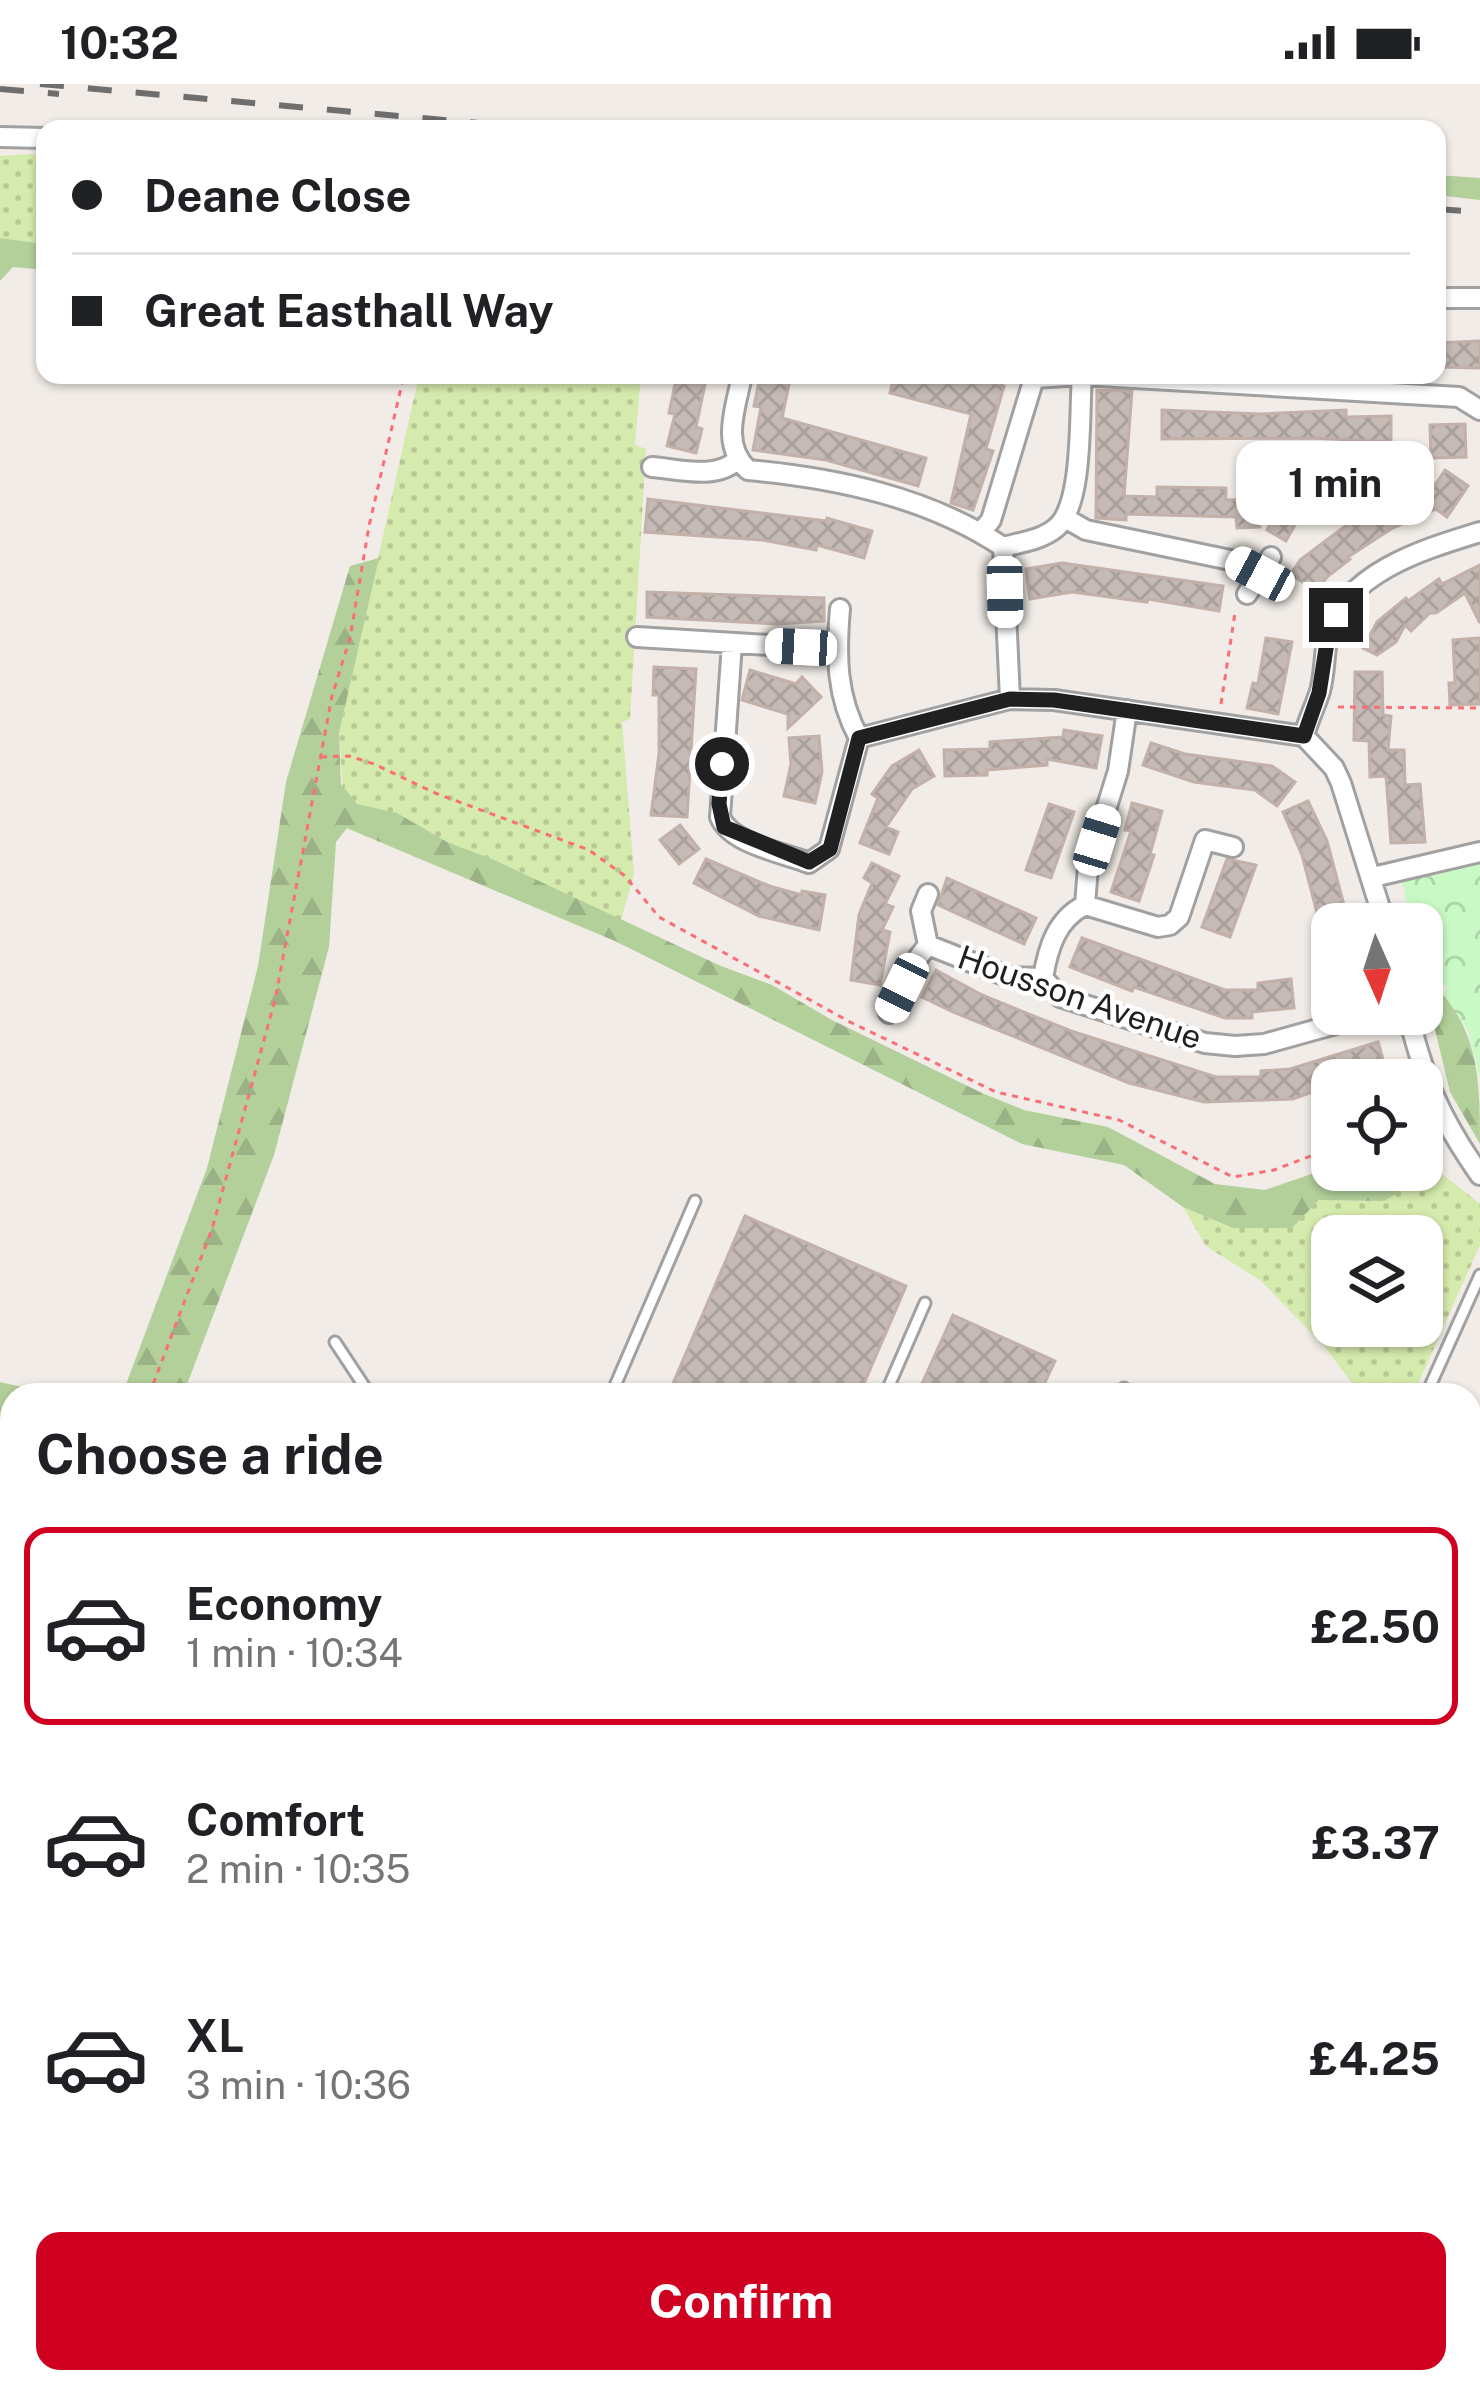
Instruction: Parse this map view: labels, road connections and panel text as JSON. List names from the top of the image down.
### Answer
{
  "streets": {
    "street": ["Housson Avenue"]
  },
  "north": "bottom",
  "page": {
    "status": "10:32",
    "banner": ["Deane Close", "Great Easthall Way"],
    "bubble": "1 min",
    "heading": "Choose a ride",
    "list": [
      {
        "name": "Economy",
        "note": "1 min · 10:34",
        "value": "£2.50"
      },
      {
        "name": "Comfort",
        "note": "2 min · 10:35",
        "value": "£3.37"
      },
      {
        "name": "XL",
        "note": "3 min · 10:36",
        "value": "£4.25"
      }
    ],
    "buttons": "Confirm"
  }
}
